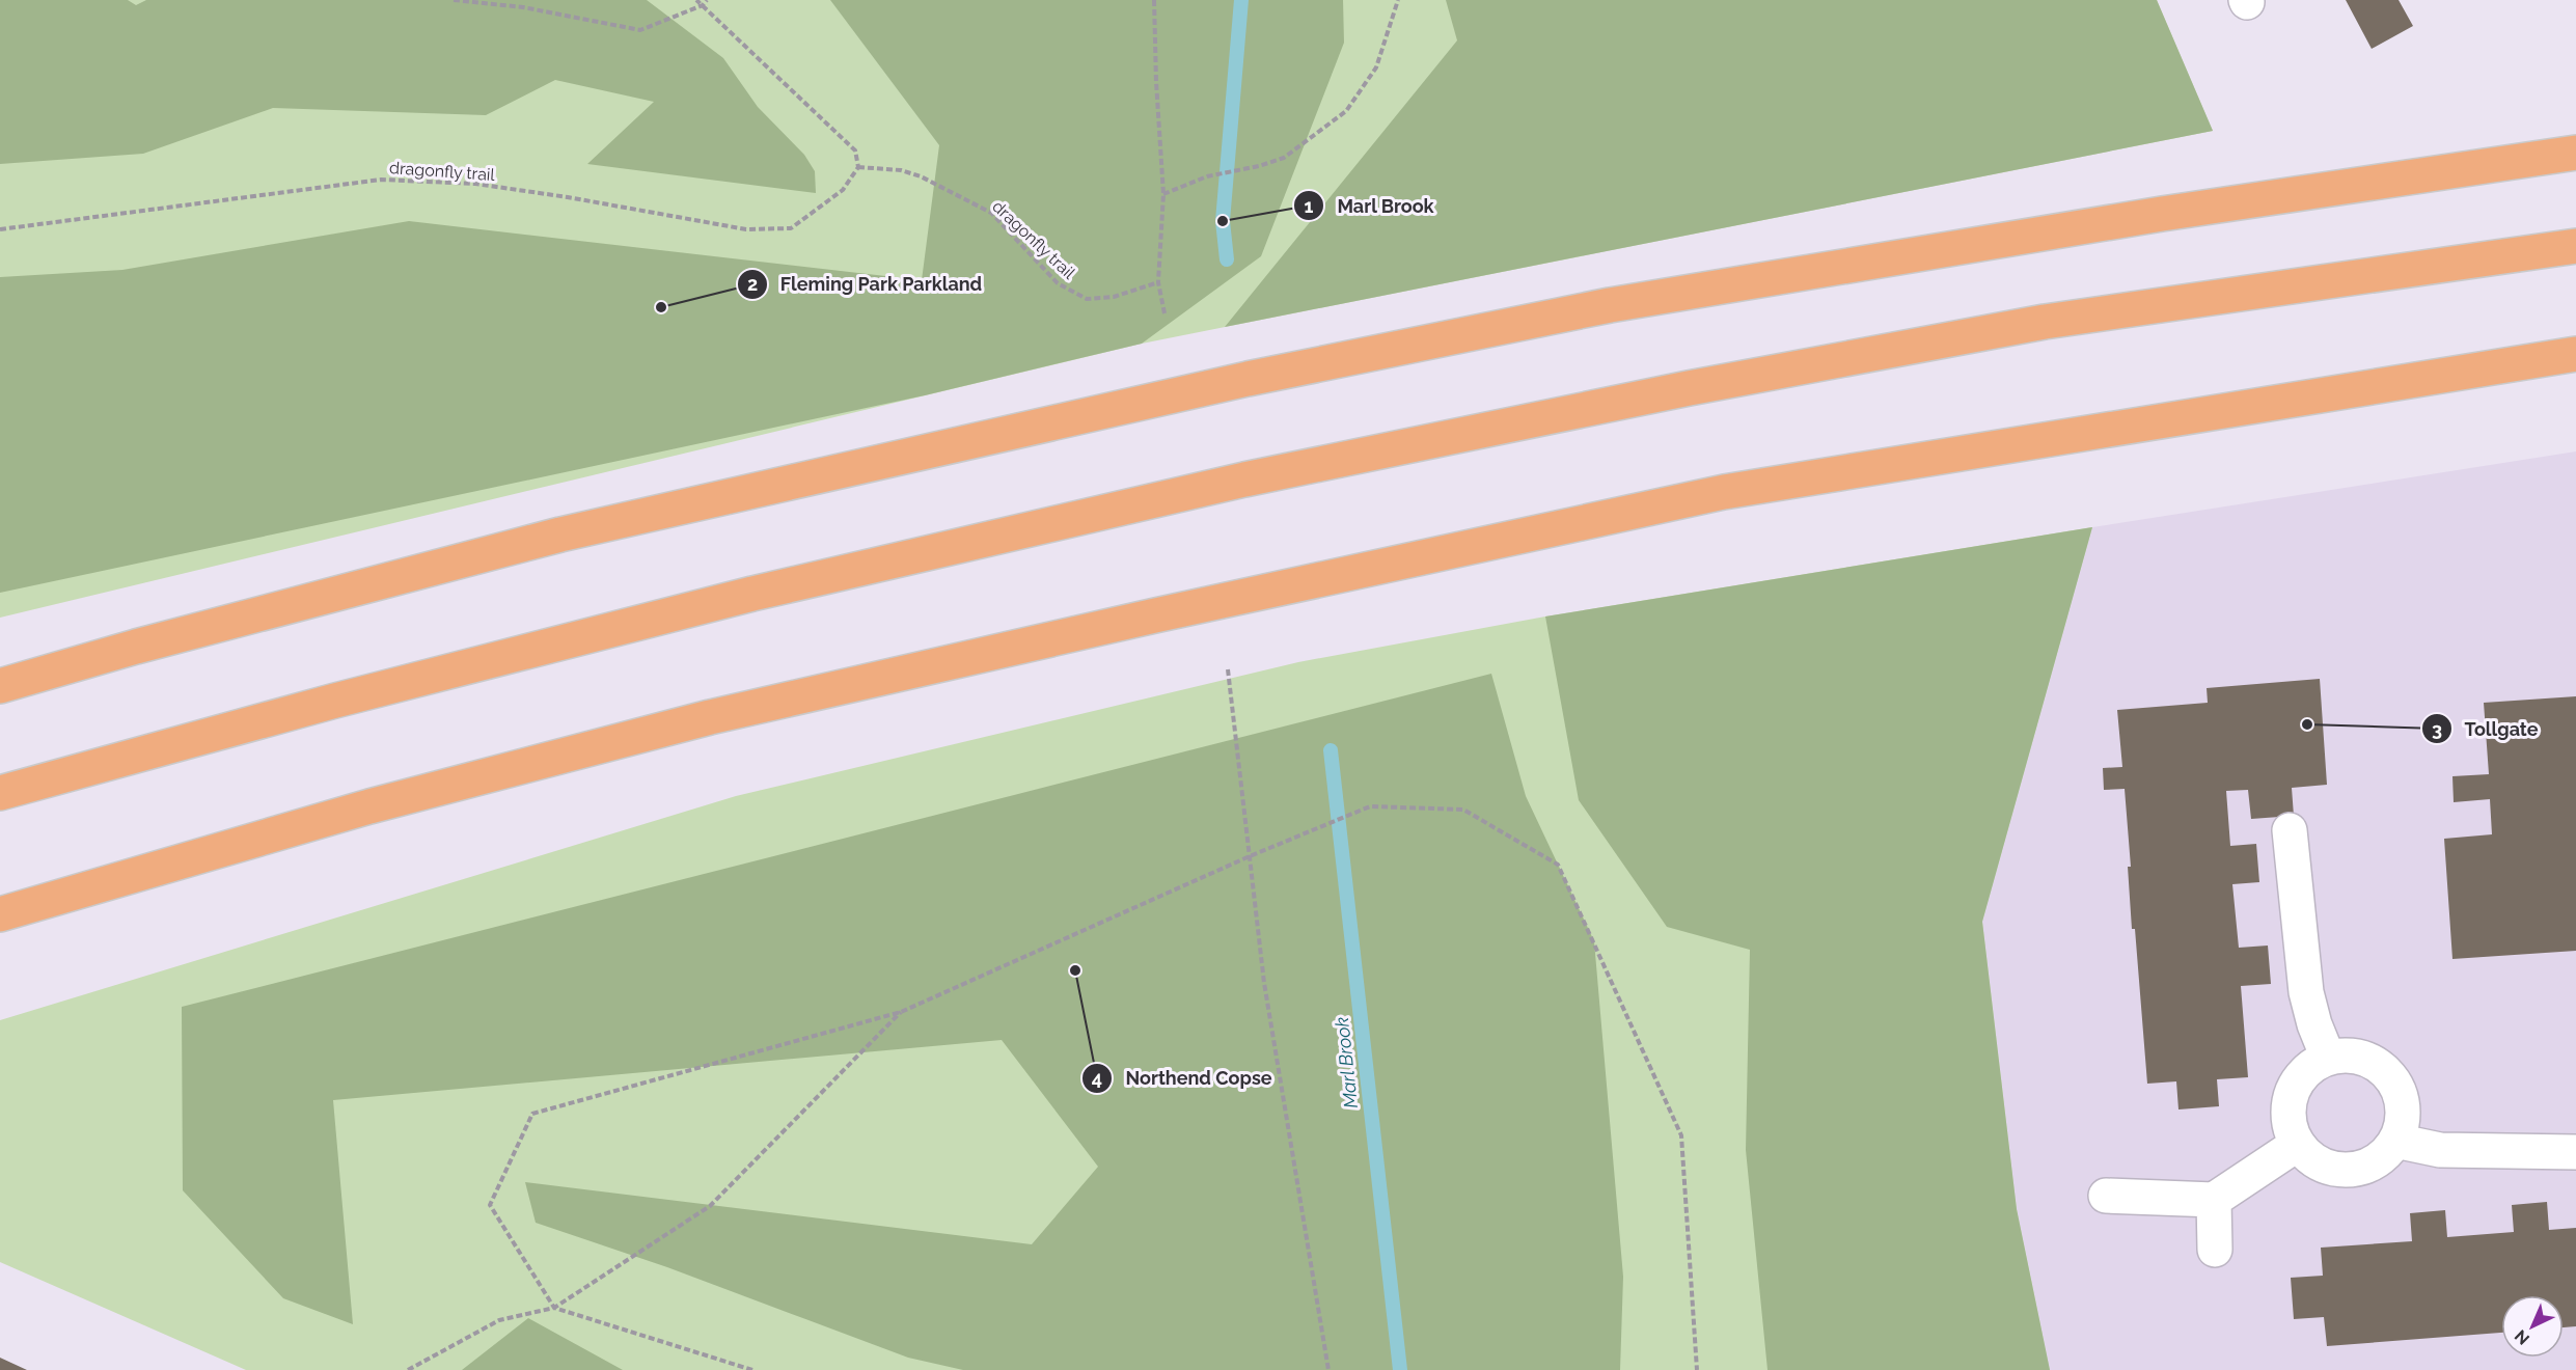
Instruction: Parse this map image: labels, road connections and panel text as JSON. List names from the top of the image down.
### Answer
{
  "streets": {
    "path": ["dragonfly trail"]
  },
  "water": ["Marl Brook"],
  "places": [
    "Marl Brook",
    "Fleming Park Parkland",
    "Tollgate",
    "Northend Copse"
  ],
  "north": "bottom left"
}
